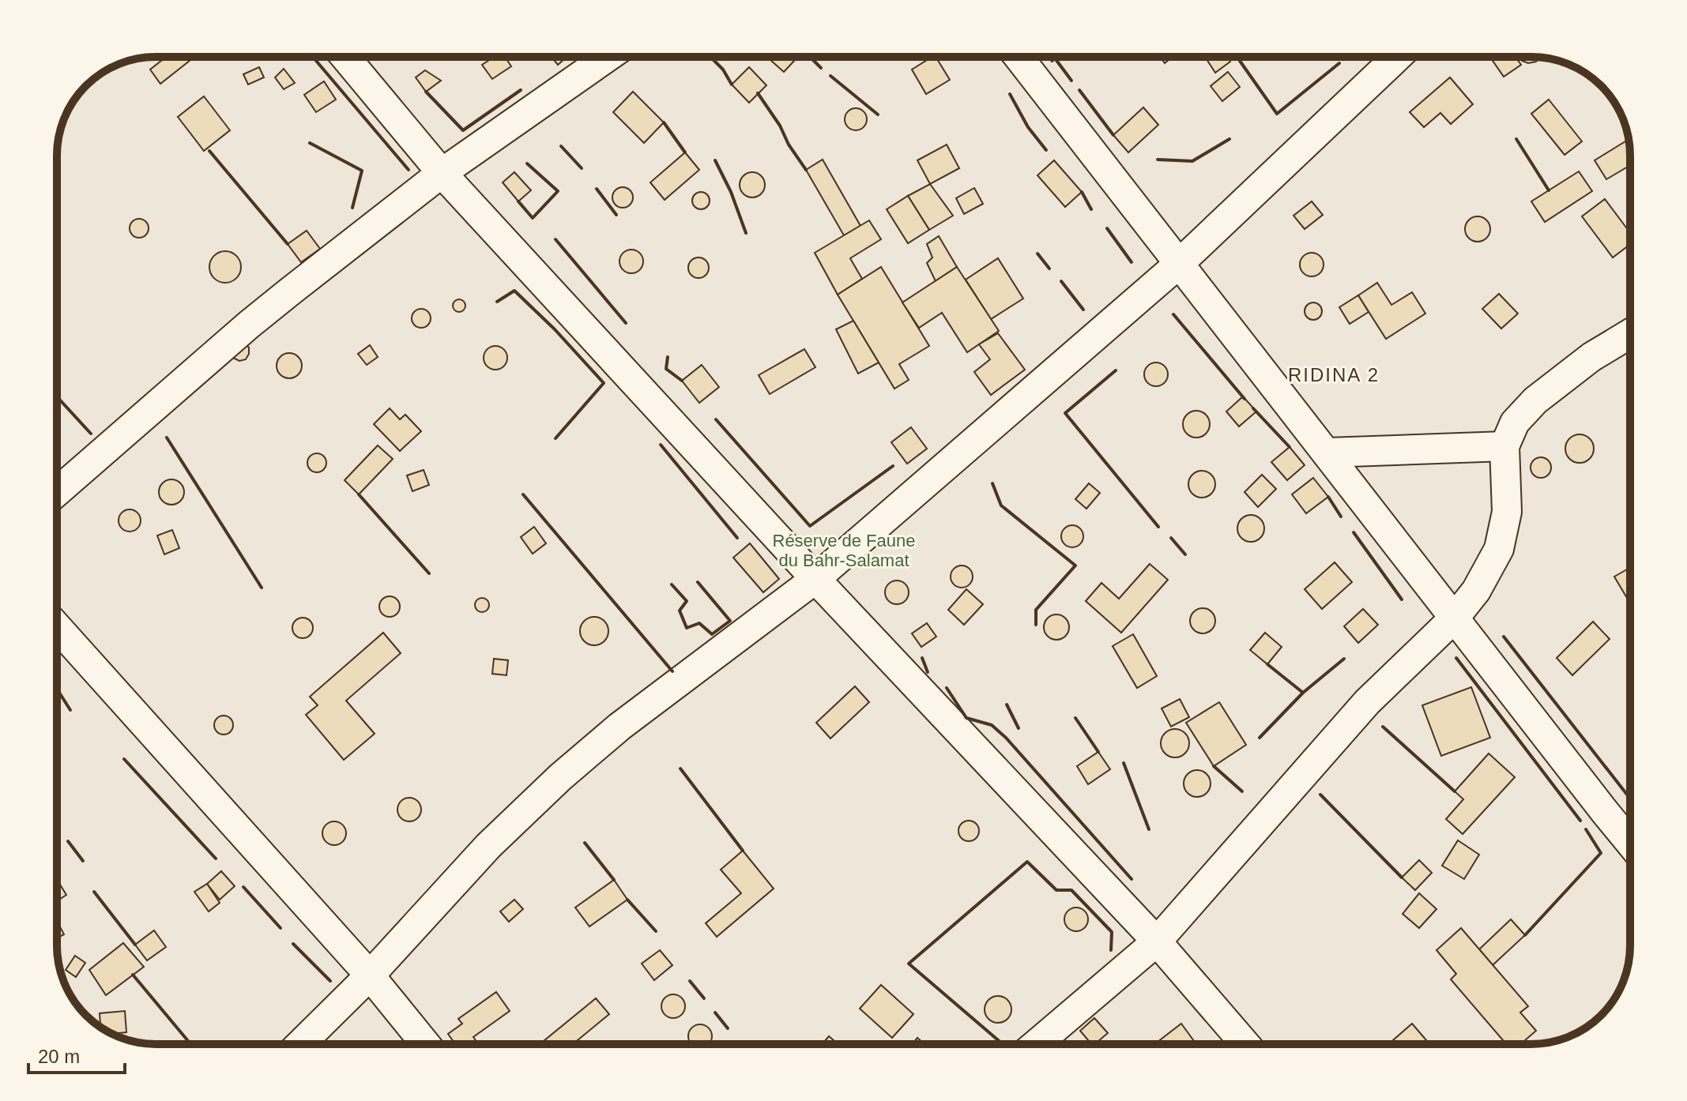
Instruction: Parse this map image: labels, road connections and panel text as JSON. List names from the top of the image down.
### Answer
{
  "districts": ["RIDINA 2"],
  "parks": ["Réserve de Faune du Bahr-Salamat"],
  "scale_bar": "20 m"
}
